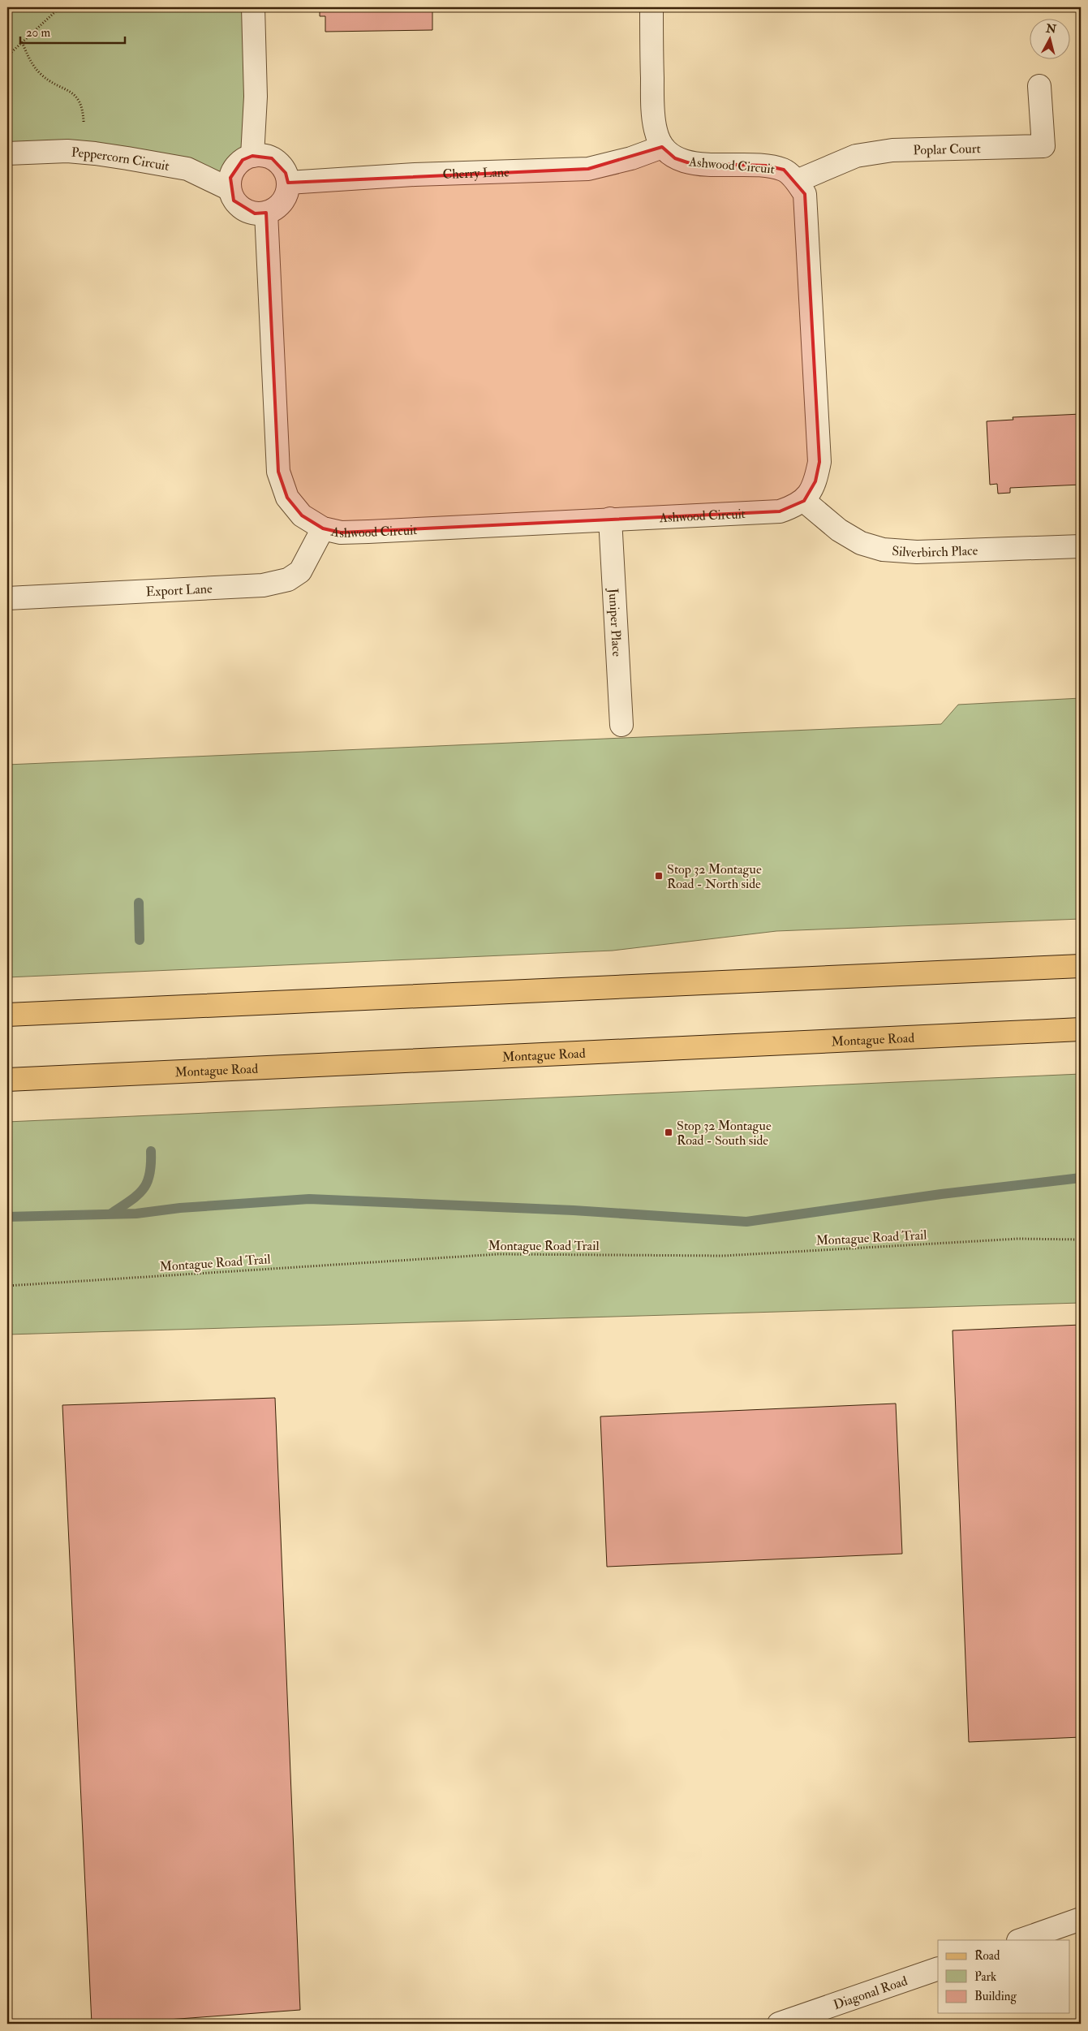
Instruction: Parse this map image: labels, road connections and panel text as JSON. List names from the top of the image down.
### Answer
{
  "streets": {
    "main road": ["Montague Road"],
    "street": [
      "Poplar Court",
      "Peppercorn Circuit",
      "Ashwood Circuit",
      "Cherry Lane",
      "Silverbirch Place",
      "Export Lane",
      "Juniper Place",
      "Diagonal Road"
    ],
    "path": ["Montague Road Trail"]
  },
  "crossings": [
    ["Poplar Court", "Ashwood Circuit"],
    ["Peppercorn Circuit", "Ashwood Circuit"],
    ["Peppercorn Circuit", "Cherry Lane"],
    ["Ashwood Circuit", "Cherry Lane"],
    ["Ashwood Circuit", "Silverbirch Place"],
    ["Ashwood Circuit", "Export Lane"],
    ["Ashwood Circuit", "Juniper Place"]
  ],
  "places": {
    "transit": ["Stop 32 Montague Road - North side", "Stop 32 Montague Road - South side"]
  },
  "legend": ["Road", "Park", "Building"],
  "scale_bar": "20 m",
  "north": "top"
}
